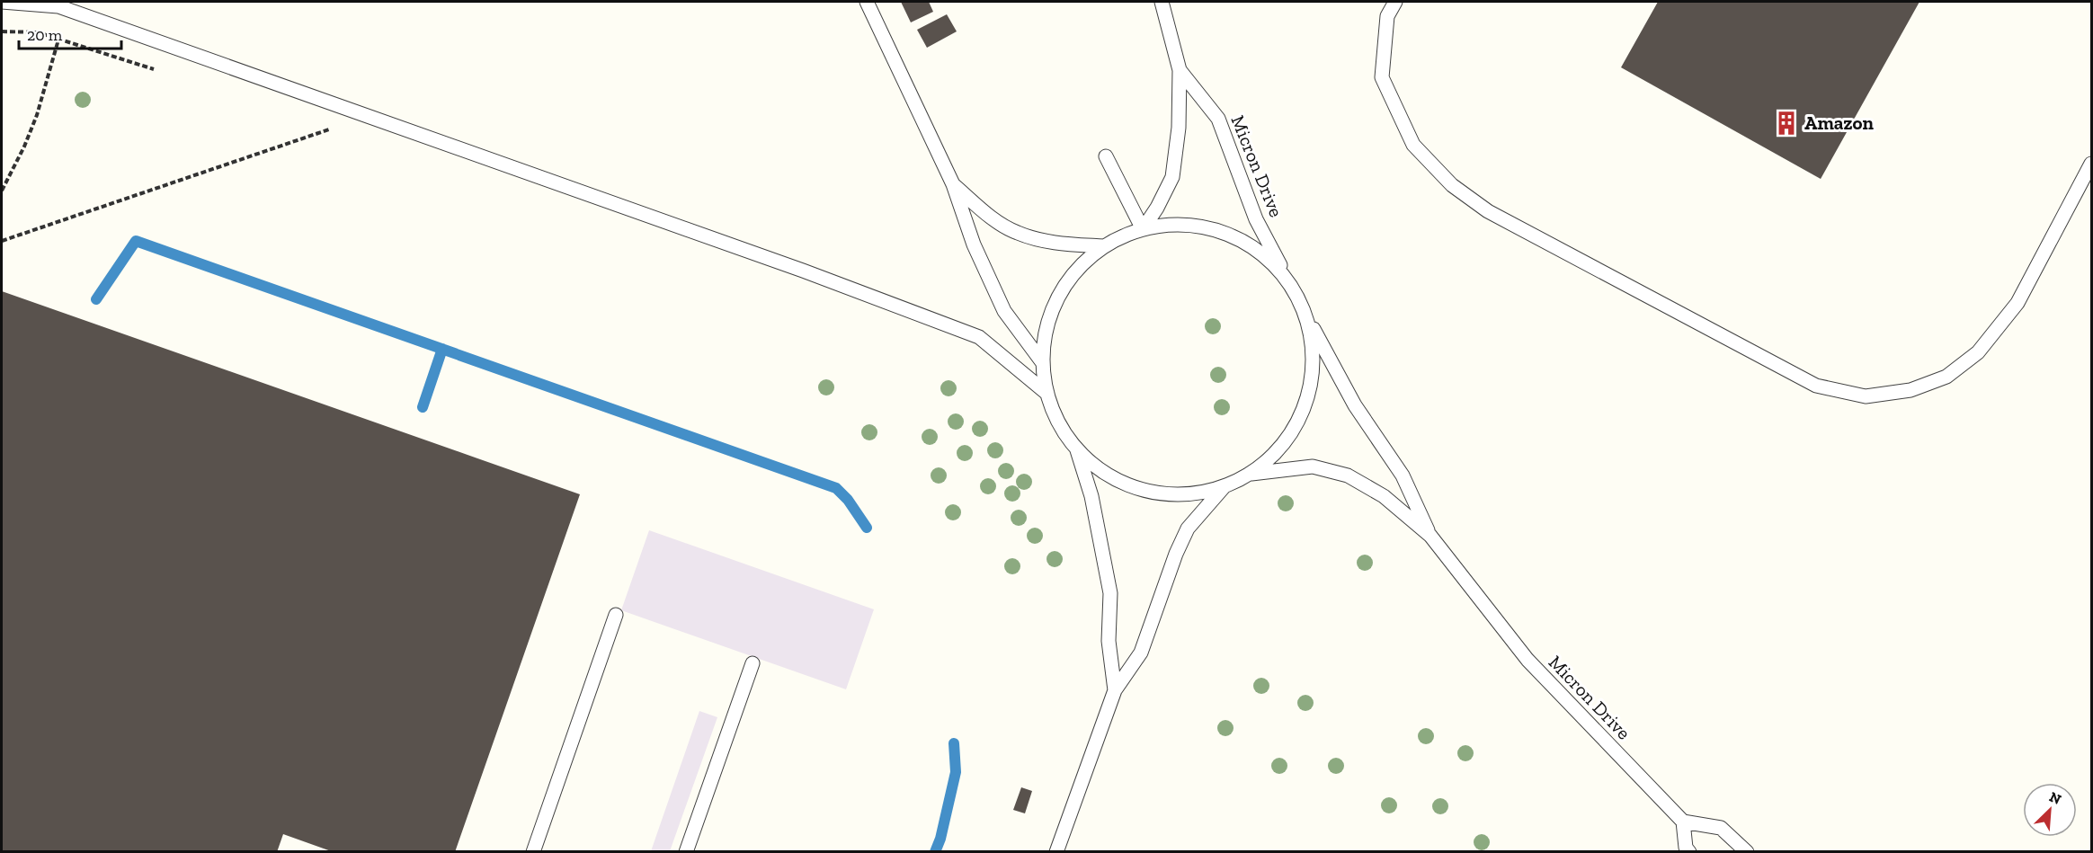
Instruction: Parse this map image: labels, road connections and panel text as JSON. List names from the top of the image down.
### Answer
{
  "streets": {
    "lane": ["Micron Drive"]
  },
  "places": {
    "building": ["Amazon"]
  },
  "scale_bar": "20 m",
  "north": "top right"
}
